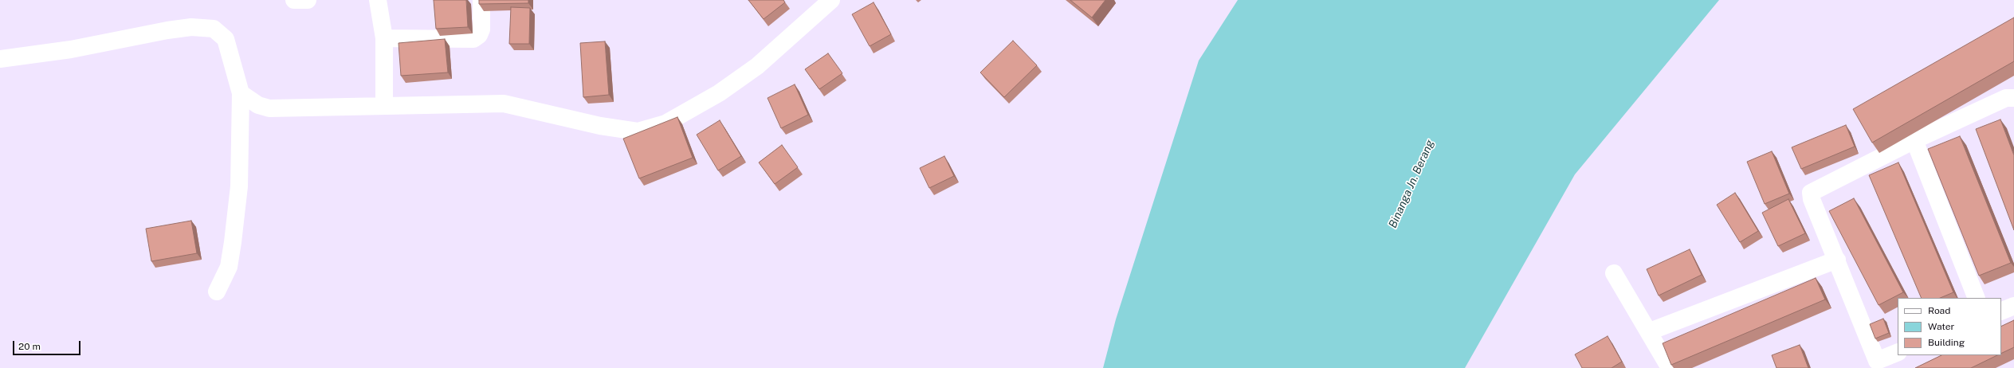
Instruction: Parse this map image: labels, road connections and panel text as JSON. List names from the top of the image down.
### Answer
{
  "water": ["Binanga Jn. Berang"],
  "legend": ["Road", "Water", "Building"],
  "scale_bar": "20 m"
}
